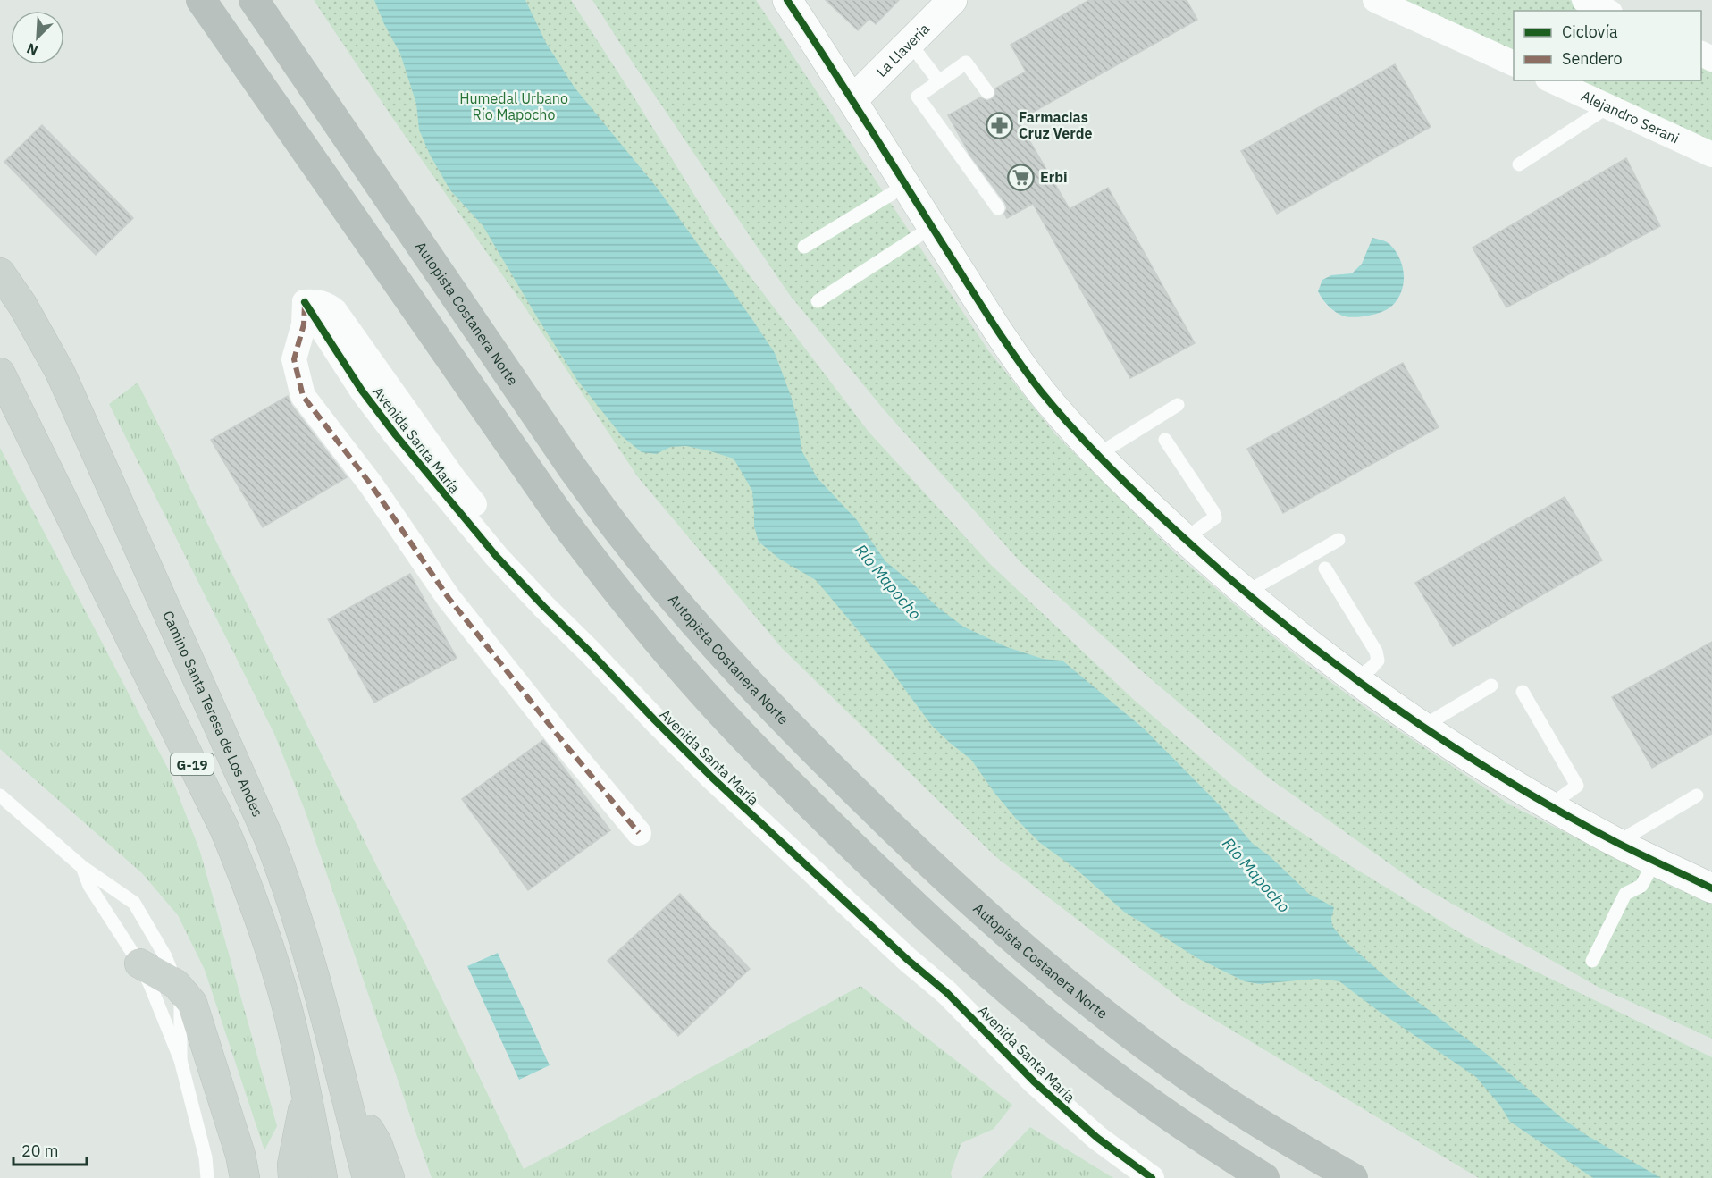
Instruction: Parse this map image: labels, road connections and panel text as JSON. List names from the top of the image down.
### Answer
{
  "streets": {
    "highway": ["Autopista Costanera Norte"],
    "main road": ["Camino Santa Teresa de Los Andes", "G-19"],
    "street": ["La Llavería", "Alejandro Serani", "Avenida Santa María"]
  },
  "water": ["Río Mapocho"],
  "parks": ["Humedal Urbano Río Mapocho"],
  "places": {
    "pharmacy": ["Farmacias Cruz Verde"],
    "supermarket": ["Erbi"]
  },
  "legend": ["Ciclovía", "Sendero"],
  "scale_bar": "20 m",
  "north": "bottom left"
}
